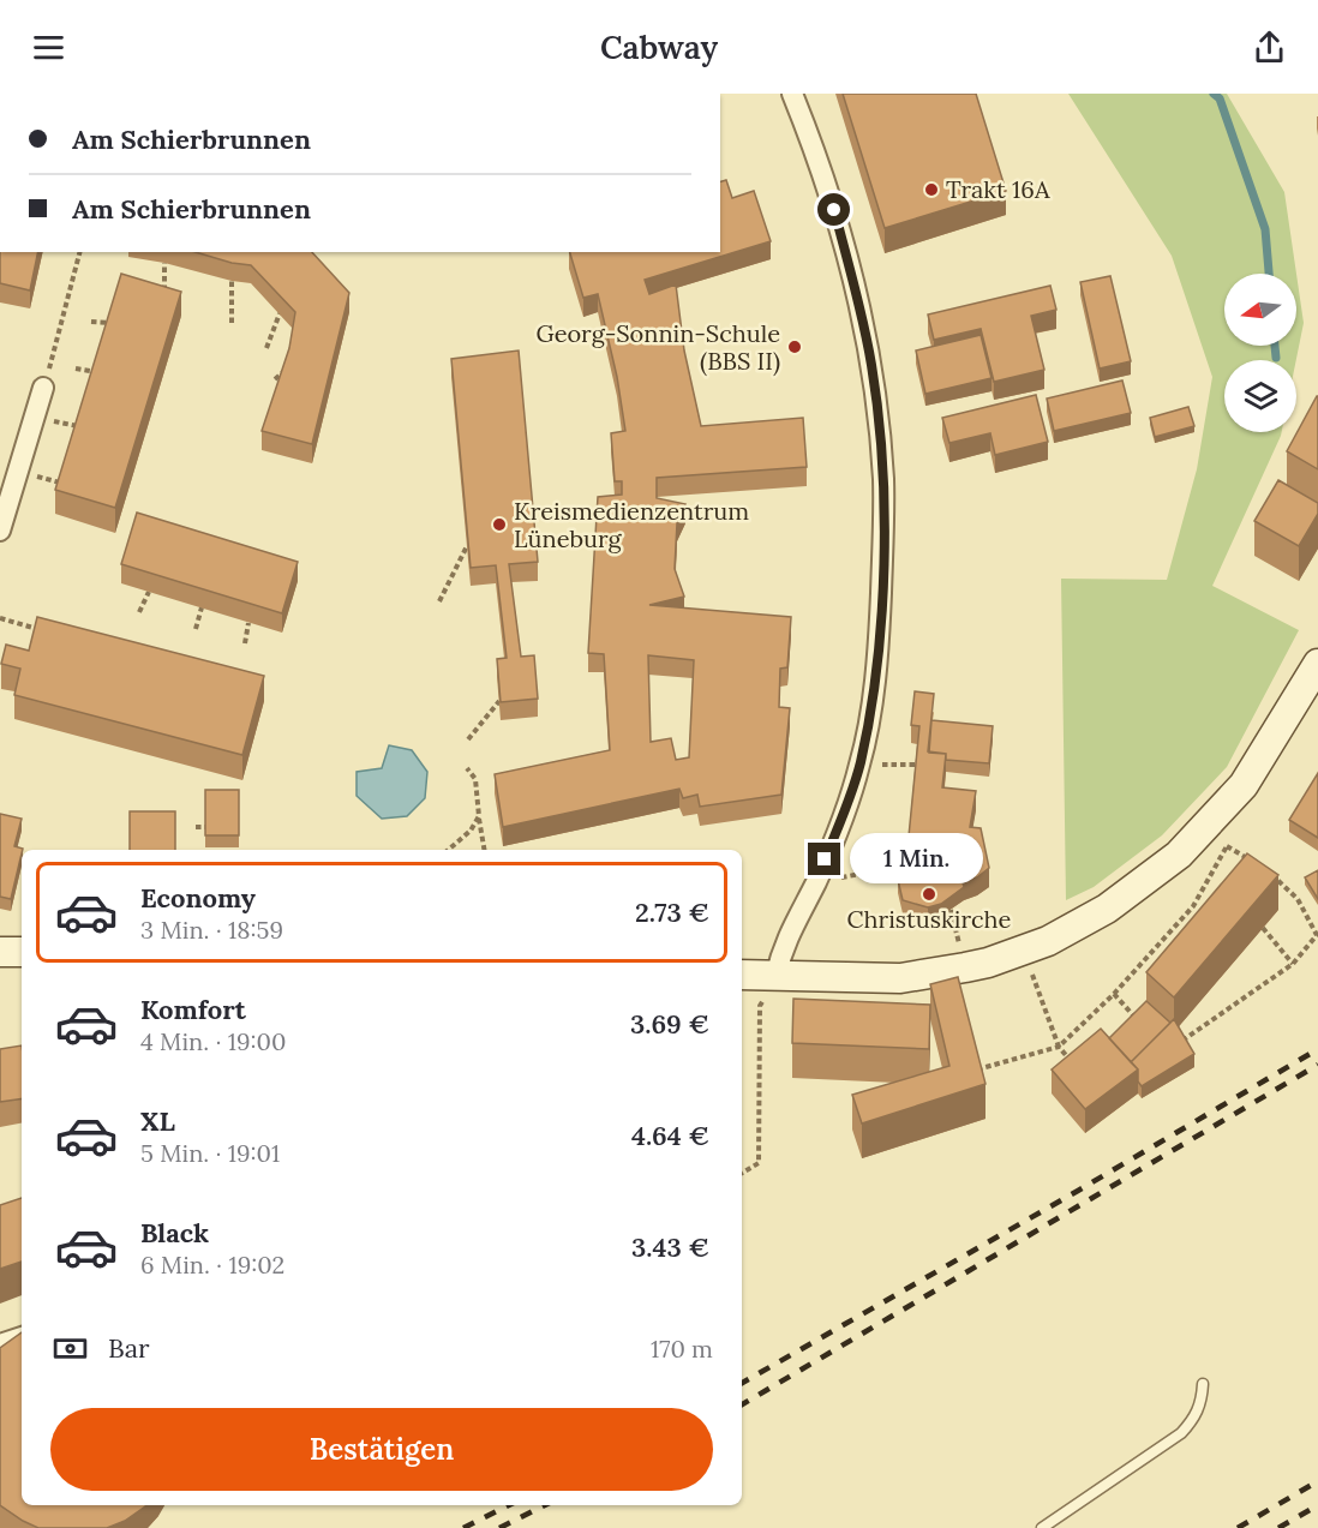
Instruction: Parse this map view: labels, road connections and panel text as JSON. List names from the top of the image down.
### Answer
{
  "places": [
    "Trakt 16A",
    "Georg-Sonnin-Schule (BBS II)",
    "Kreismedienzentrum Lüneburg",
    "Christuskirche"
  ],
  "north": "left",
  "page": {
    "header": "Cabway",
    "banner": ["Am Schierbrunnen", "Am Schierbrunnen"],
    "bubble": "1 Min.",
    "list": [
      {
        "name": "Economy",
        "note": "3 Min. · 18:59",
        "value": "2.73 €"
      },
      {
        "name": "Komfort",
        "note": "4 Min. · 19:00",
        "value": "3.69 €"
      },
      {
        "name": "XL",
        "note": "5 Min. · 19:01",
        "value": "4.64 €"
      },
      {
        "name": "Black",
        "note": "6 Min. · 19:02",
        "value": "3.43 €"
      }
    ],
    "pay": ["Bar", "170 m"],
    "buttons": "Bestätigen"
  }
}
